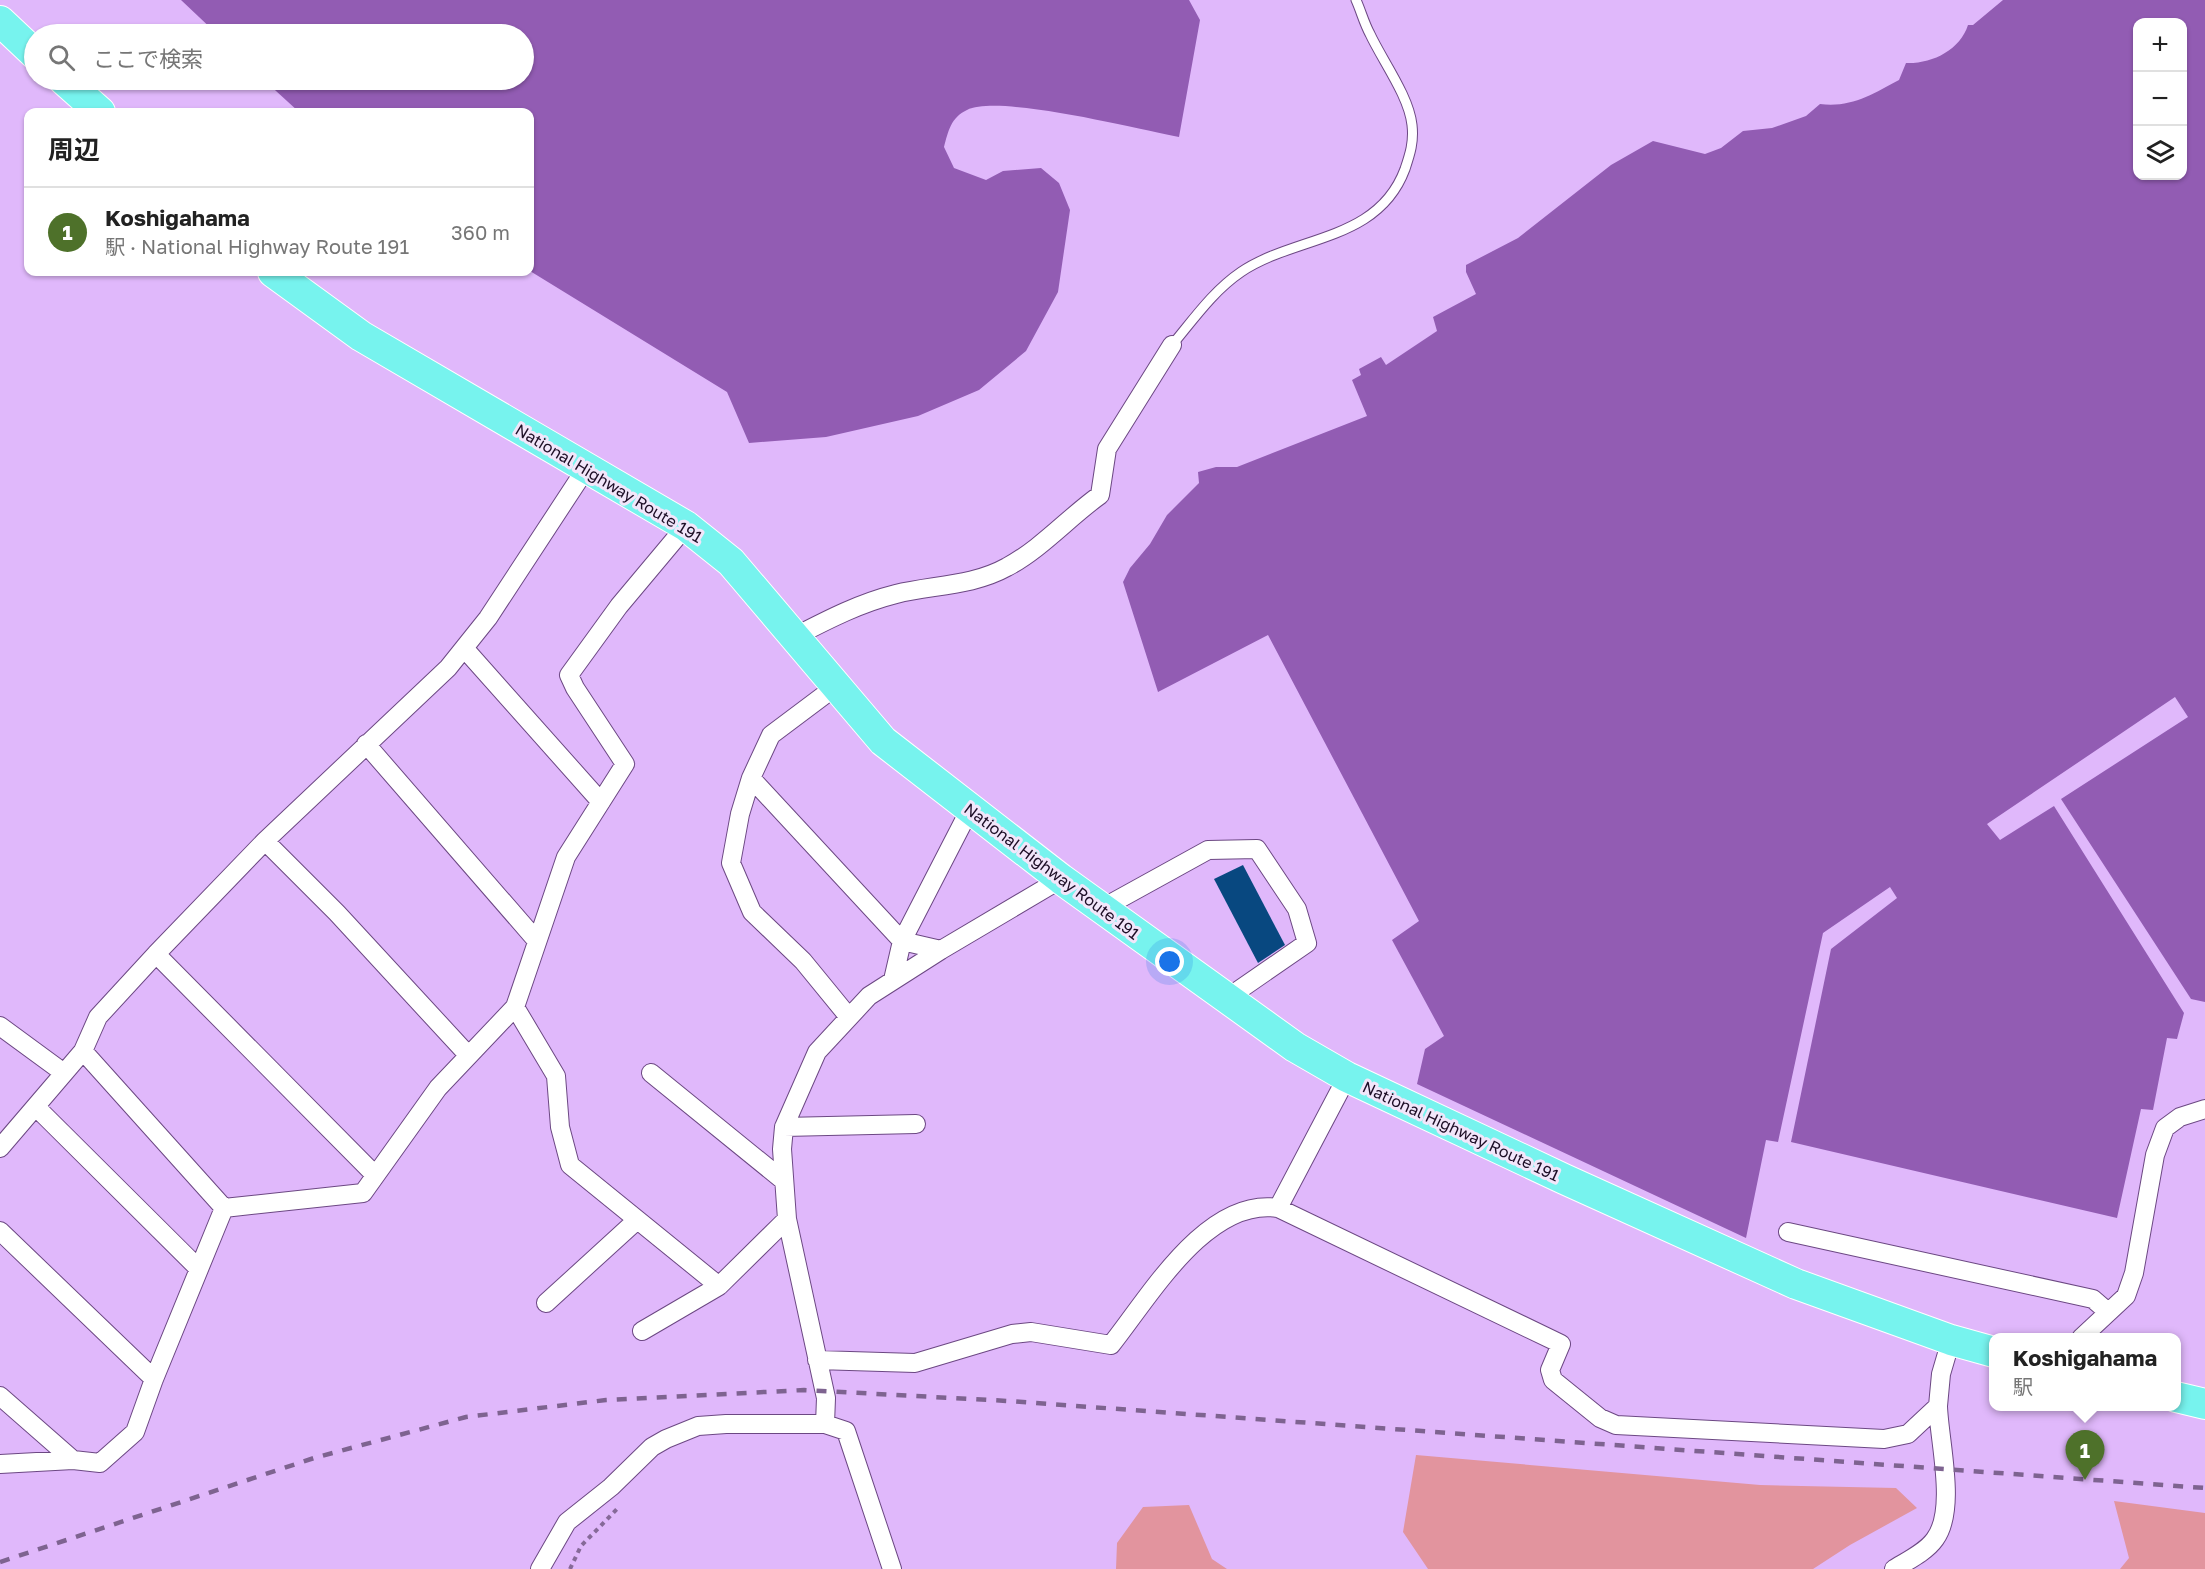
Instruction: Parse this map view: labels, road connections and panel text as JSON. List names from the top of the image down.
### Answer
{
  "streets": {
    "highway": ["National Highway Route 191"]
  },
  "page": {
    "map_buttons": ["+", "−"],
    "search": "ここで検索",
    "heading": "周辺",
    "list": [
      {
        "mark": "1",
        "name": "Koshigahama",
        "note": "駅 · National Highway Route 191",
        "value": "360 m"
      }
    ],
    "popup": ["Koshigahama", "駅"],
    "pins": "1"
  }
}
